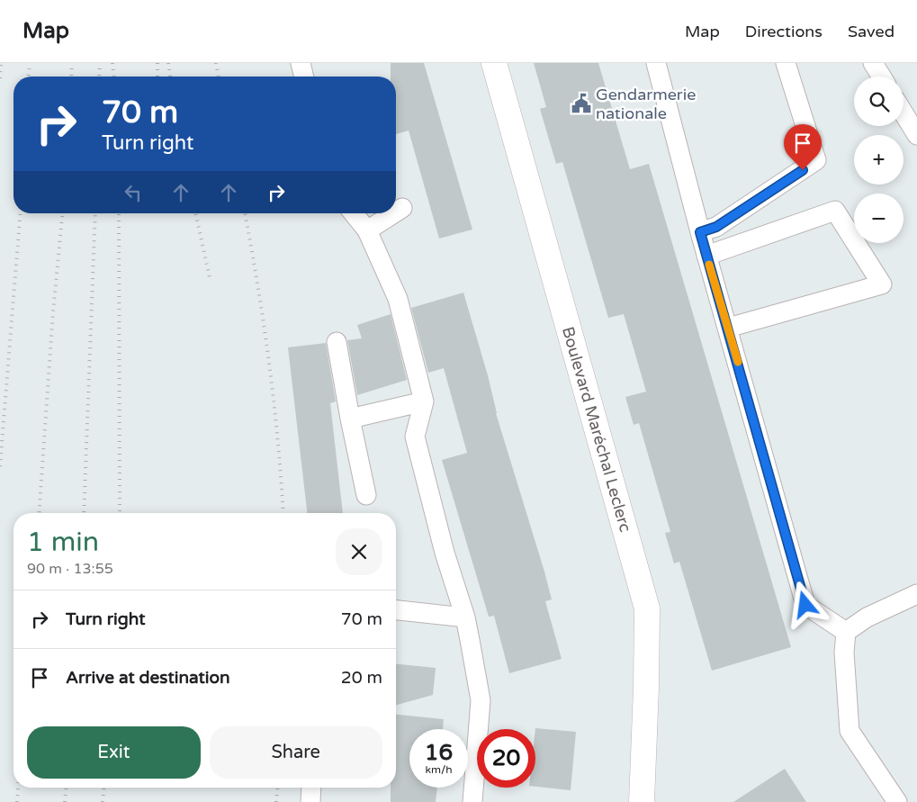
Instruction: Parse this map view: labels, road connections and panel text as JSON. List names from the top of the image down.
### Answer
{
  "streets": {
    "street": ["Boulevard Maréchal Leclerc"]
  },
  "places": {
    "public building": ["Gendarmerie nationale"]
  },
  "page": {
    "header": "Map",
    "nav": ["Map", "Directions", "Saved"],
    "map_buttons": ["+", "−"],
    "turn": ["70 m", "Turn right"],
    "heading": ["1 min", "90 m · 13:55"],
    "list": [
      {
        "name": "Turn right",
        "value": "70 m"
      },
      {
        "name": "Arrive at destination",
        "value": "20 m"
      }
    ],
    "buttons": ["Exit", "Share"],
    "speed": "16 km/h",
    "limit": "20"
  }
}
